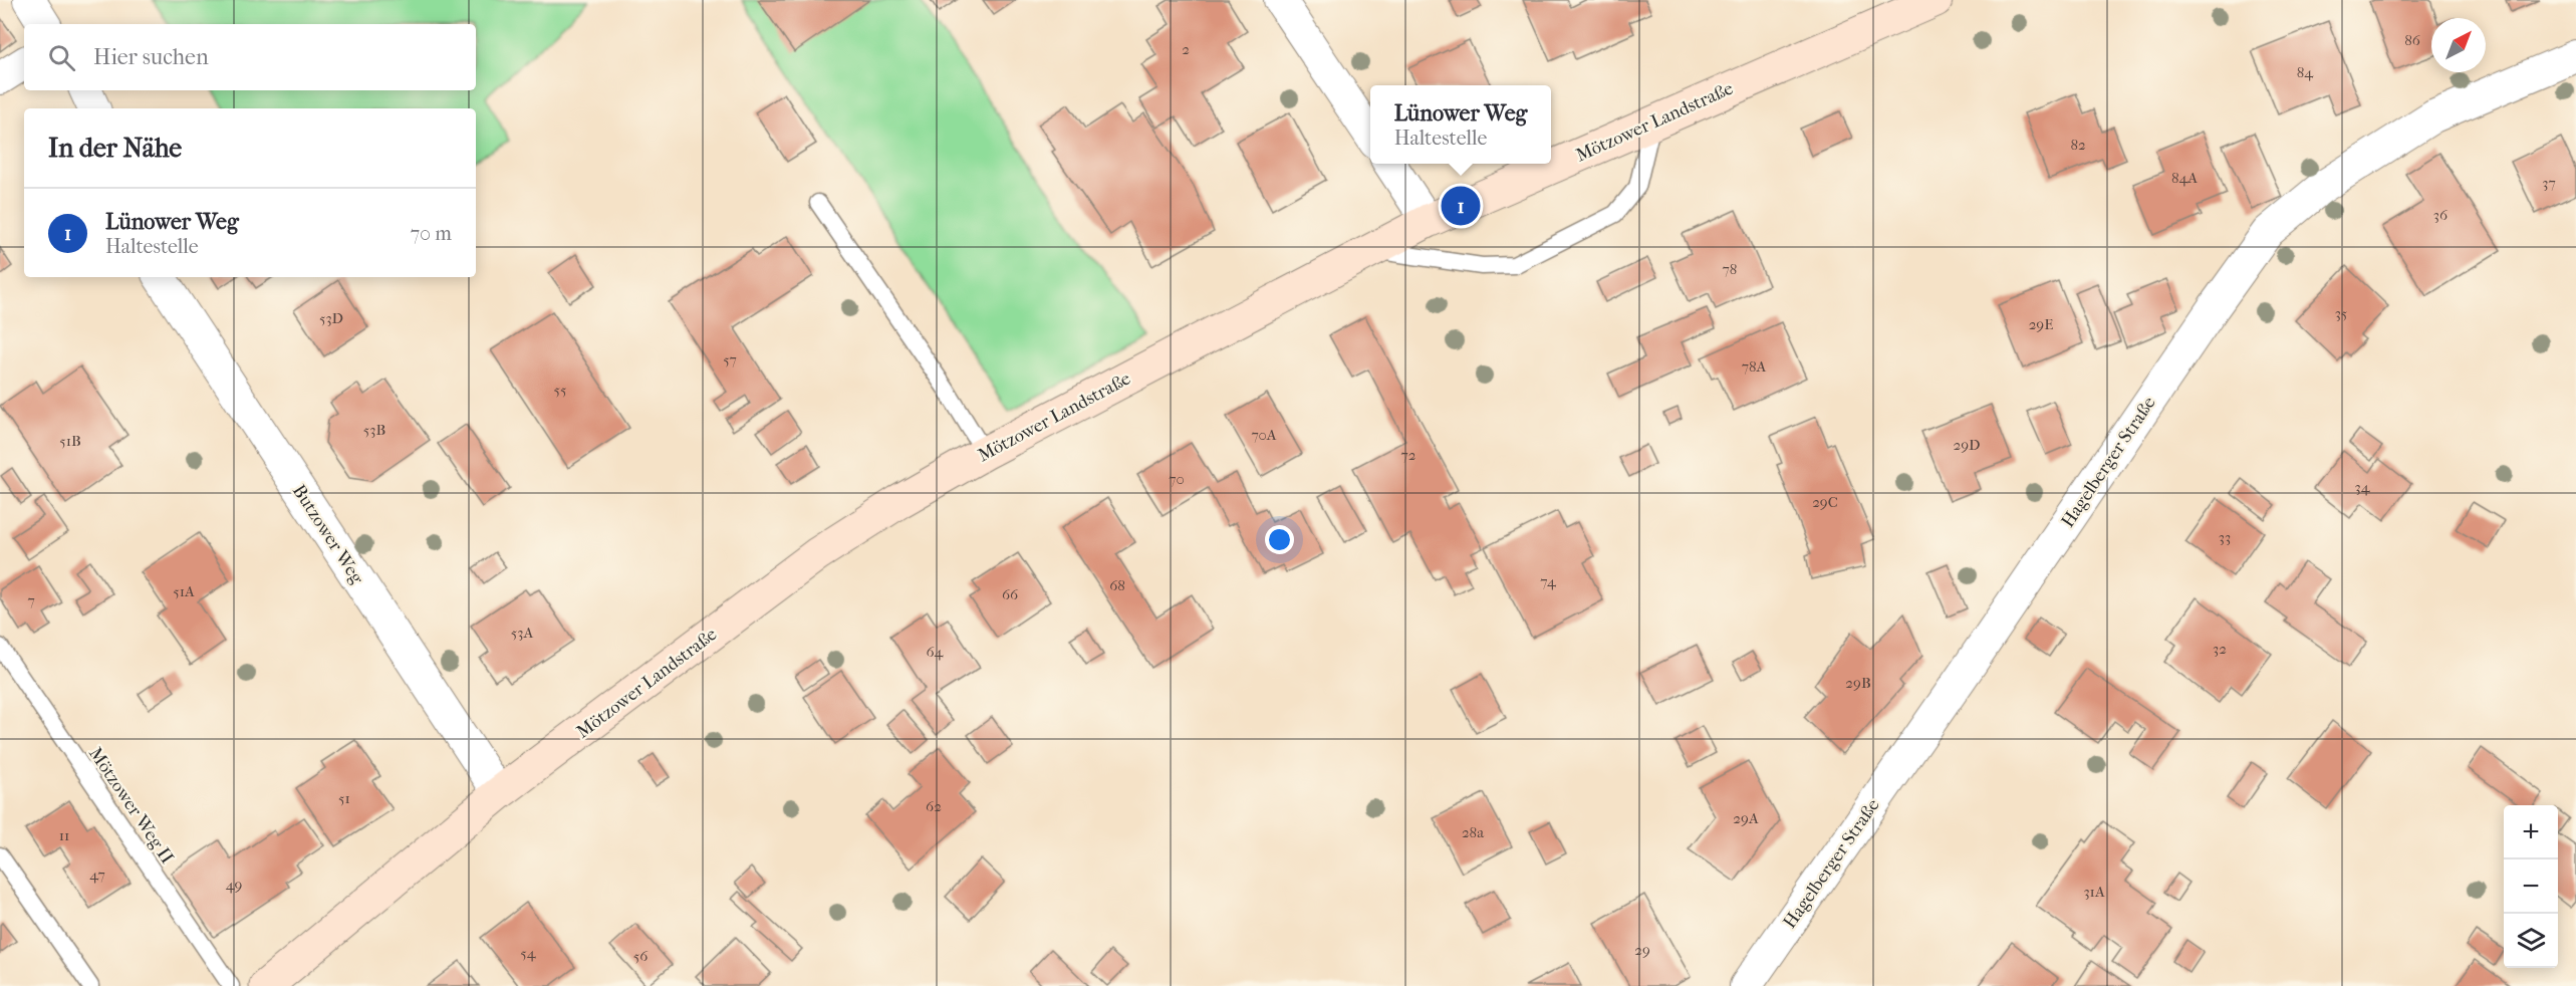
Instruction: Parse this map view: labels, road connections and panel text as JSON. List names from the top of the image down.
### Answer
{
  "streets": {
    "main road": ["Mötzower Landstraße"],
    "street": ["Hagelberger Straße", "Butzower Weg"],
    "lane": ["Mötzower Weg II"]
  },
  "crossings": [
    ["Mötzower Landstraße", "Butzower Weg"]
  ],
  "house_numbers": [
    "86",
    "2",
    "84",
    "82",
    "84A",
    "37",
    "36",
    "78",
    "35",
    "53D",
    "29E",
    "57",
    "78A",
    "55",
    "53B",
    "70A",
    "51B",
    "29D",
    "72",
    "70",
    "34",
    "29C",
    "33",
    "74",
    "68",
    "51A",
    "66",
    "7",
    "53A",
    "32",
    "64",
    "29B",
    "51",
    "62",
    "29A",
    "28a",
    "11",
    "47",
    "49",
    "31A",
    "29",
    "54",
    "56"
  ],
  "north": "top right",
  "page": {
    "search": "Hier suchen",
    "popup": ["Lünower Weg", "Haltestelle"],
    "heading": "In der Nähe",
    "pins": "1",
    "list": [
      {
        "mark": "1",
        "name": "Lünower Weg",
        "note": "Haltestelle",
        "value": "70 m"
      }
    ],
    "map_buttons": ["+", "−"]
  }
}
